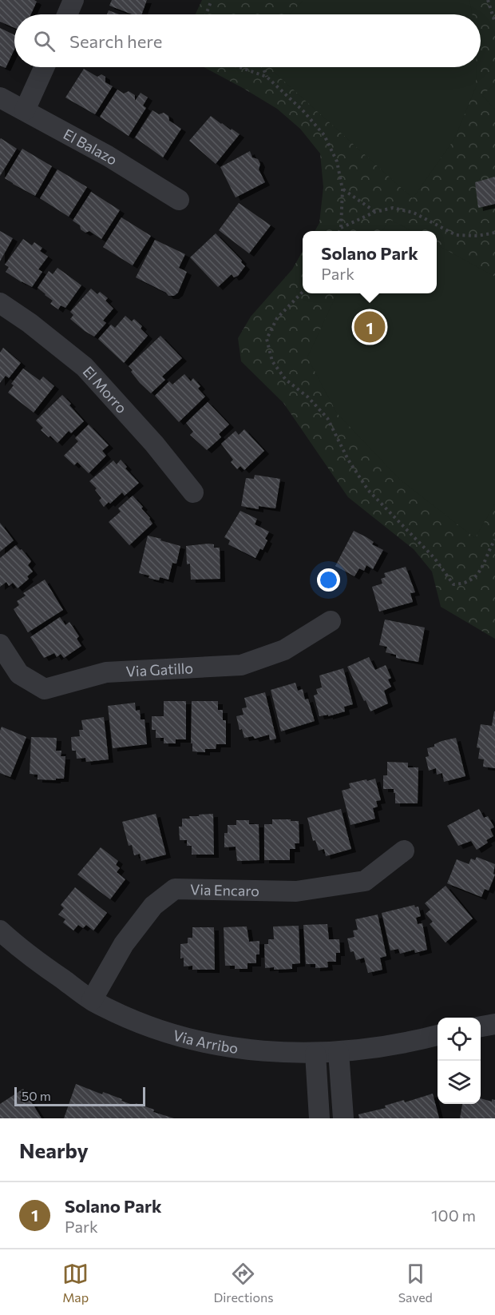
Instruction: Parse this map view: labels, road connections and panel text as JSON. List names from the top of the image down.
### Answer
{
  "streets": {
    "street": [
      "El Balazo",
      "El Morro",
      "Via Gatillo",
      "Via Encaro",
      "Via Arribo"
    ]
  },
  "crossings": [
    ["Via Encaro", "Via Arribo"]
  ],
  "scale_bar": "50 m",
  "page": {
    "search": "Search here",
    "popup": ["Solano Park", "Park"],
    "pins": "1",
    "scale": "50 m",
    "heading": "Nearby",
    "list": [
      {
        "mark": "1",
        "name": "Solano Park",
        "note": "Park",
        "value": "100 m"
      }
    ],
    "nav": ["Map", "Directions", "Saved"]
  }
}
